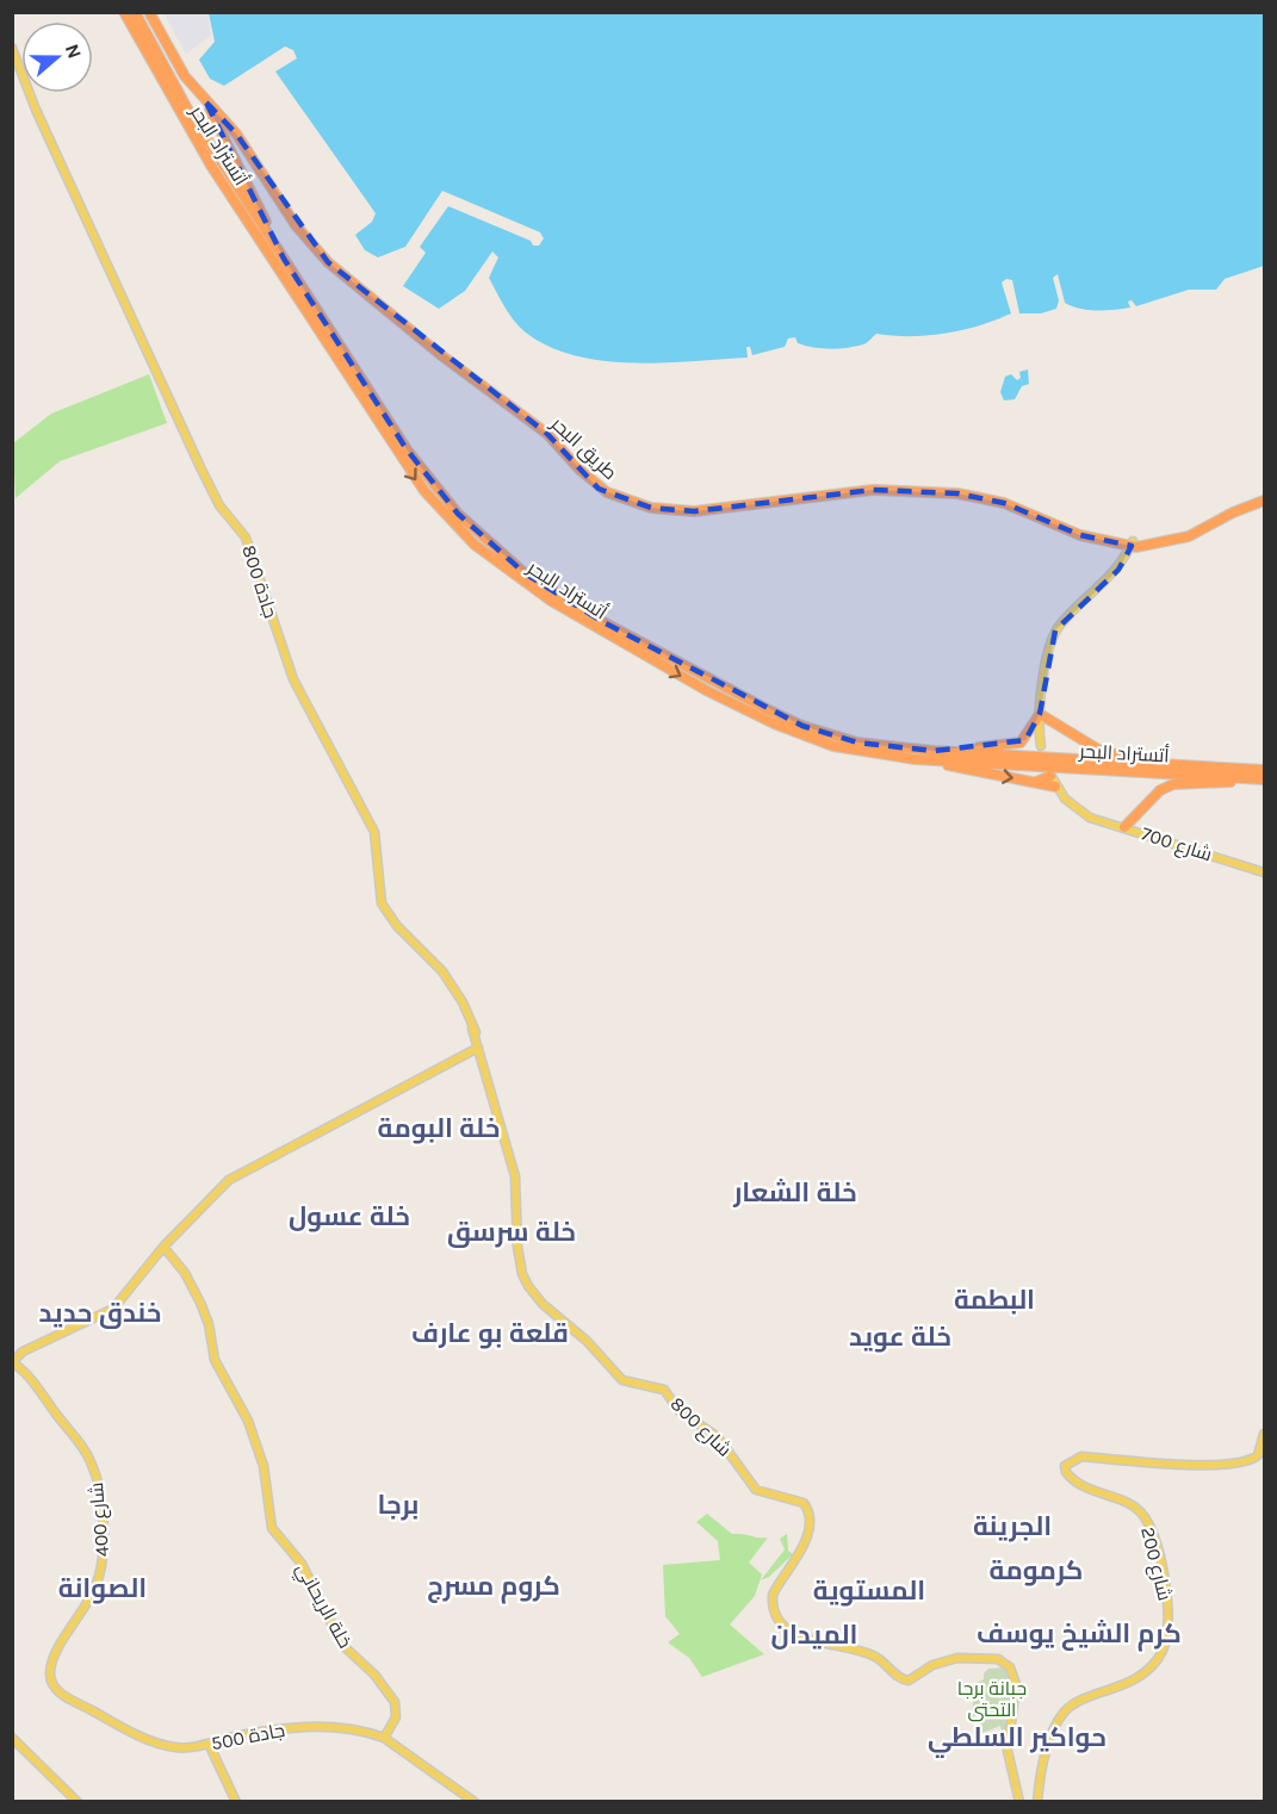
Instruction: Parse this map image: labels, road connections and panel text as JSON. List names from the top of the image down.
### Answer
{
  "streets": {
    "highway": ["أتستراد البحر", "طريق البحر"],
    "main road": [
      "جادة 800",
      "شارع 700",
      "شارع 800",
      "شارع 400",
      "شارع 200",
      "خلة الريحاني",
      "جادة 500"
    ]
  },
  "crossings": [
    ["جادة 800", "شارع 800"],
    ["شارع 400", "جادة 500"],
    ["خلة الريحاني", "جادة 500"]
  ],
  "districts": [
    "خلة البومة",
    "خلة الشعار",
    "خلة عسول",
    "خلة سرسق",
    "البطمة",
    "خندق حديد",
    "قلعة بو عارف",
    "خلة عويد",
    "برجا",
    "الجرينة",
    "كرمومة",
    "كروم مسرج",
    "الصوانة",
    "المستوية",
    "كرم الشيخ يوسف",
    "الميدان",
    "حواكير السلطي"
  ],
  "parks": ["جبانة برجا التحتى"],
  "north": "right"
}
